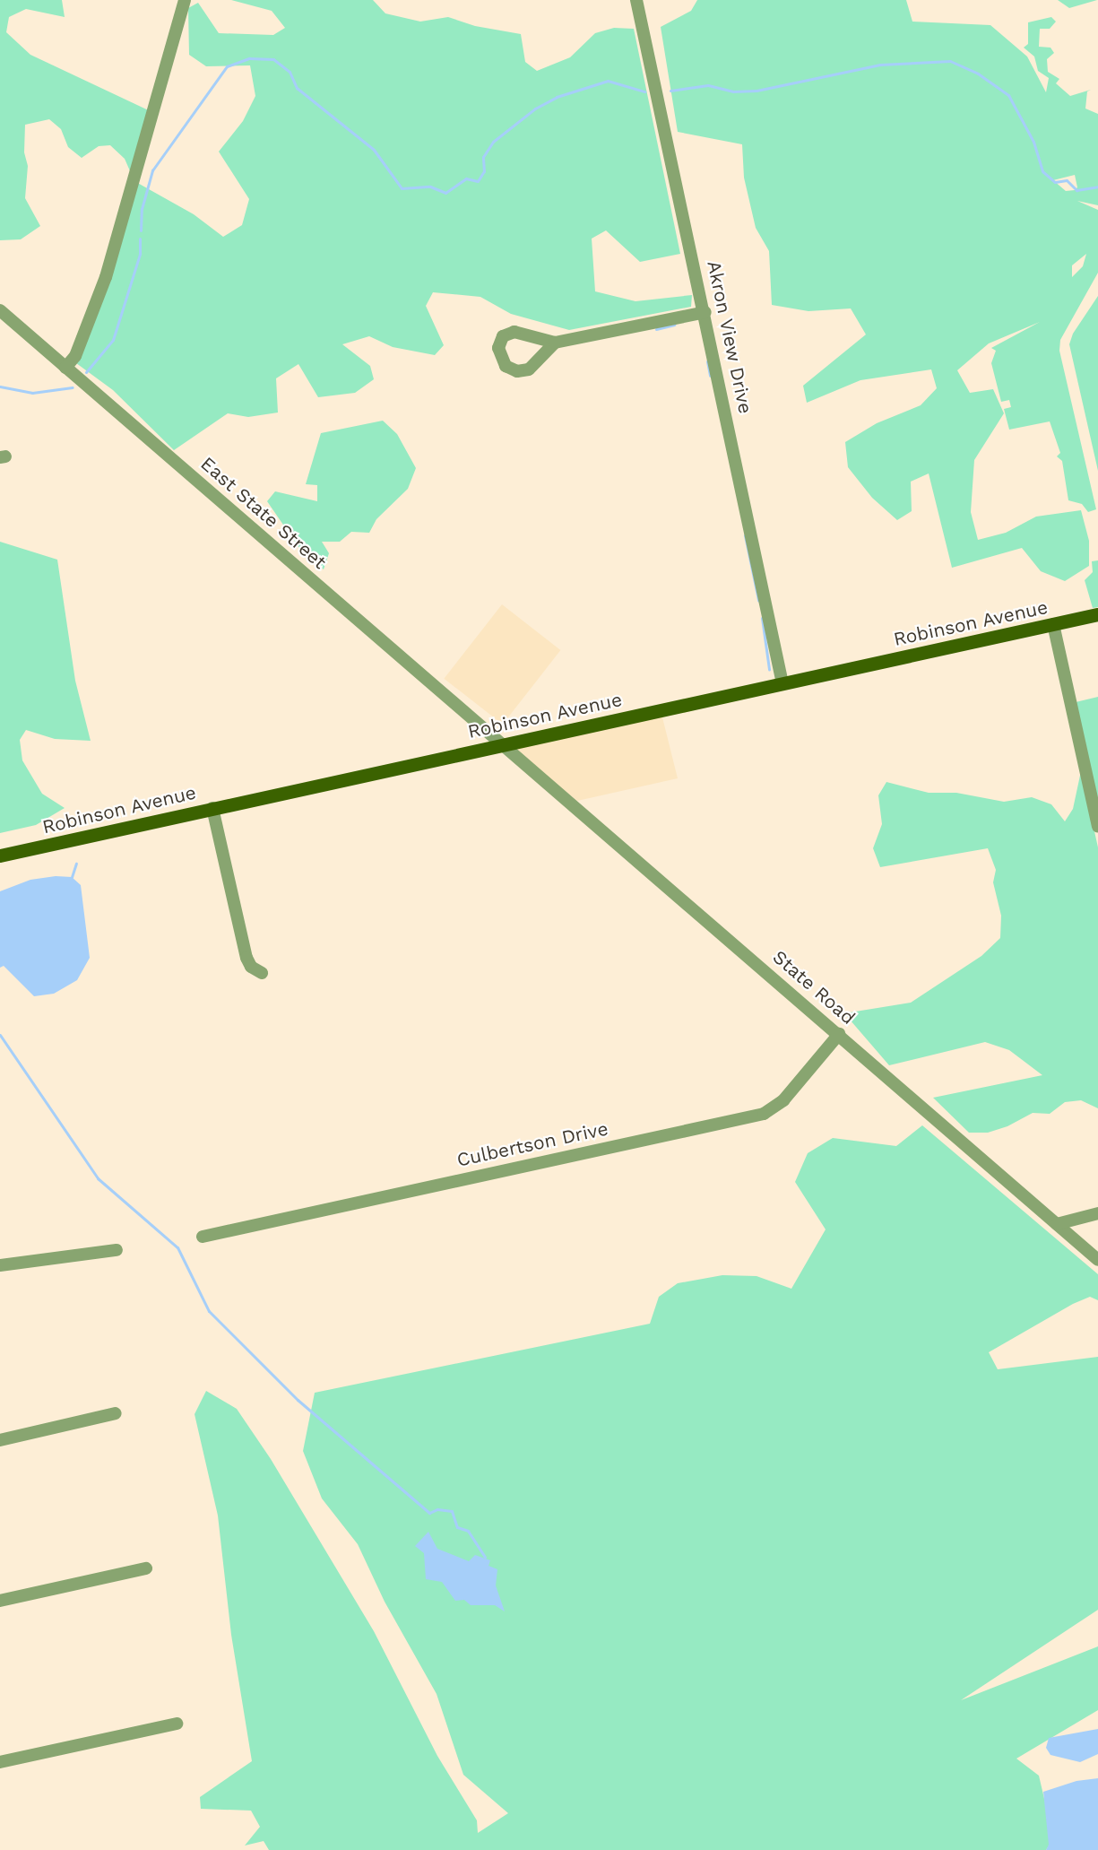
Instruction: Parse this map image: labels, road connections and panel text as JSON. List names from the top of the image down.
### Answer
{
  "streets": {
    "main road": ["Robinson Avenue"],
    "street": [
      "Akron View Drive",
      "East State Street",
      "State Road",
      "Culbertson Drive"
    ]
  },
  "crossings": [
    ["Akron View Drive", "Robinson Avenue"],
    ["East State Street", "Robinson Avenue"],
    ["East State Street", "State Road"],
    ["Robinson Avenue", "State Road"],
    ["State Road", "Culbertson Drive"]
  ]
}
